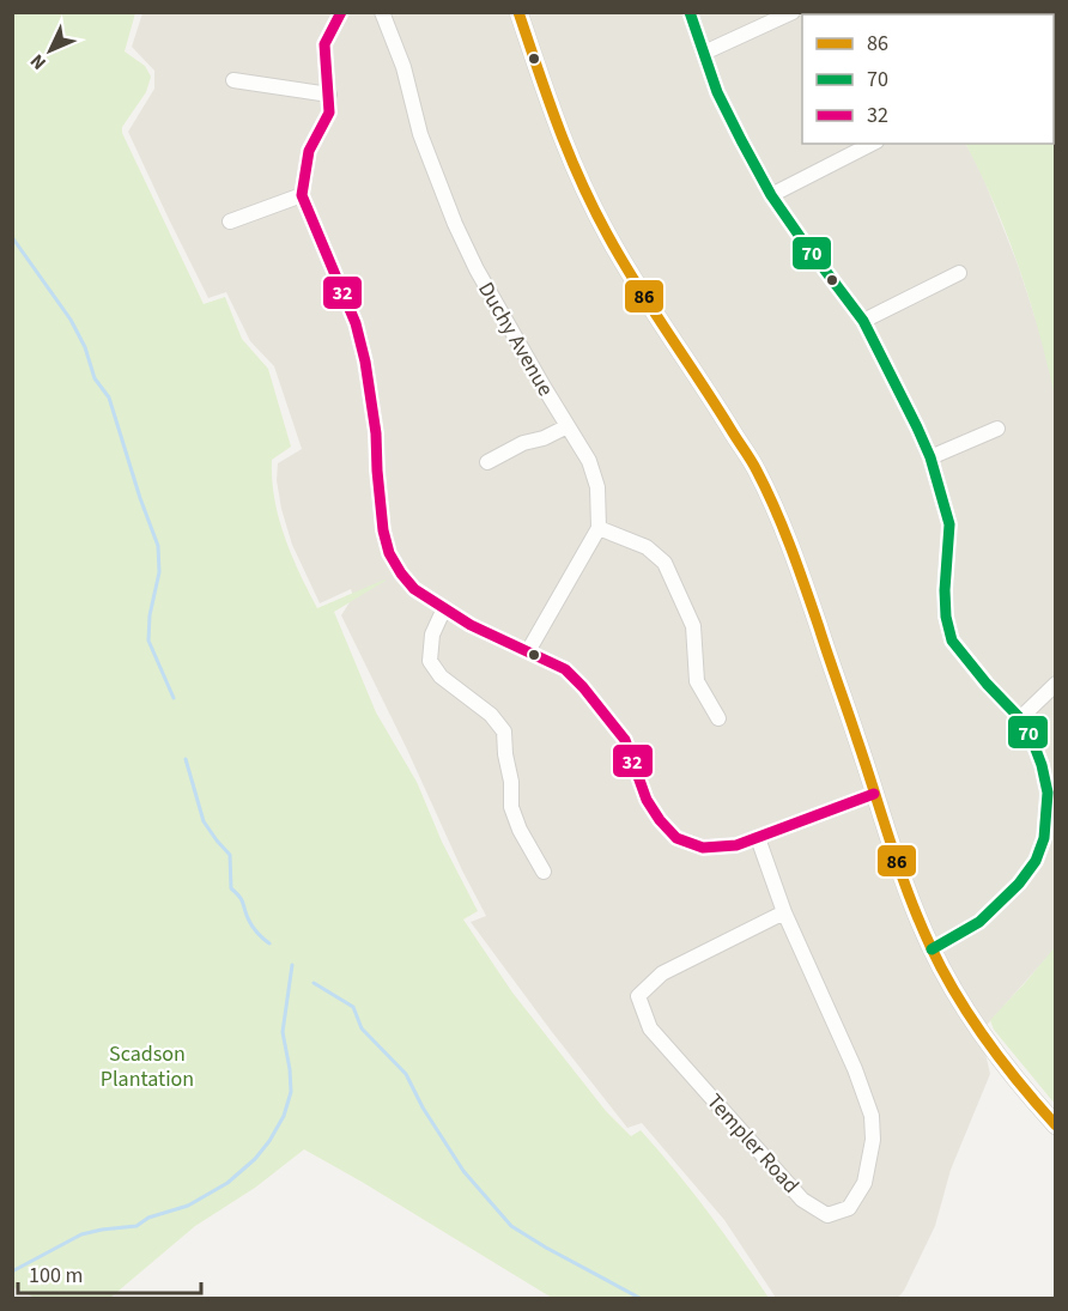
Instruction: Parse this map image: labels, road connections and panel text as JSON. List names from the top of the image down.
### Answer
{
  "streets": {
    "street": ["Duchy Avenue", "Templer Road"]
  },
  "parks": ["Scadson Plantation"],
  "lines": ["transit line 86", "transit line 70", "transit line 32"],
  "legend": ["86", "70", "32"],
  "scale_bar": "100 m",
  "north": "bottom left"
}
